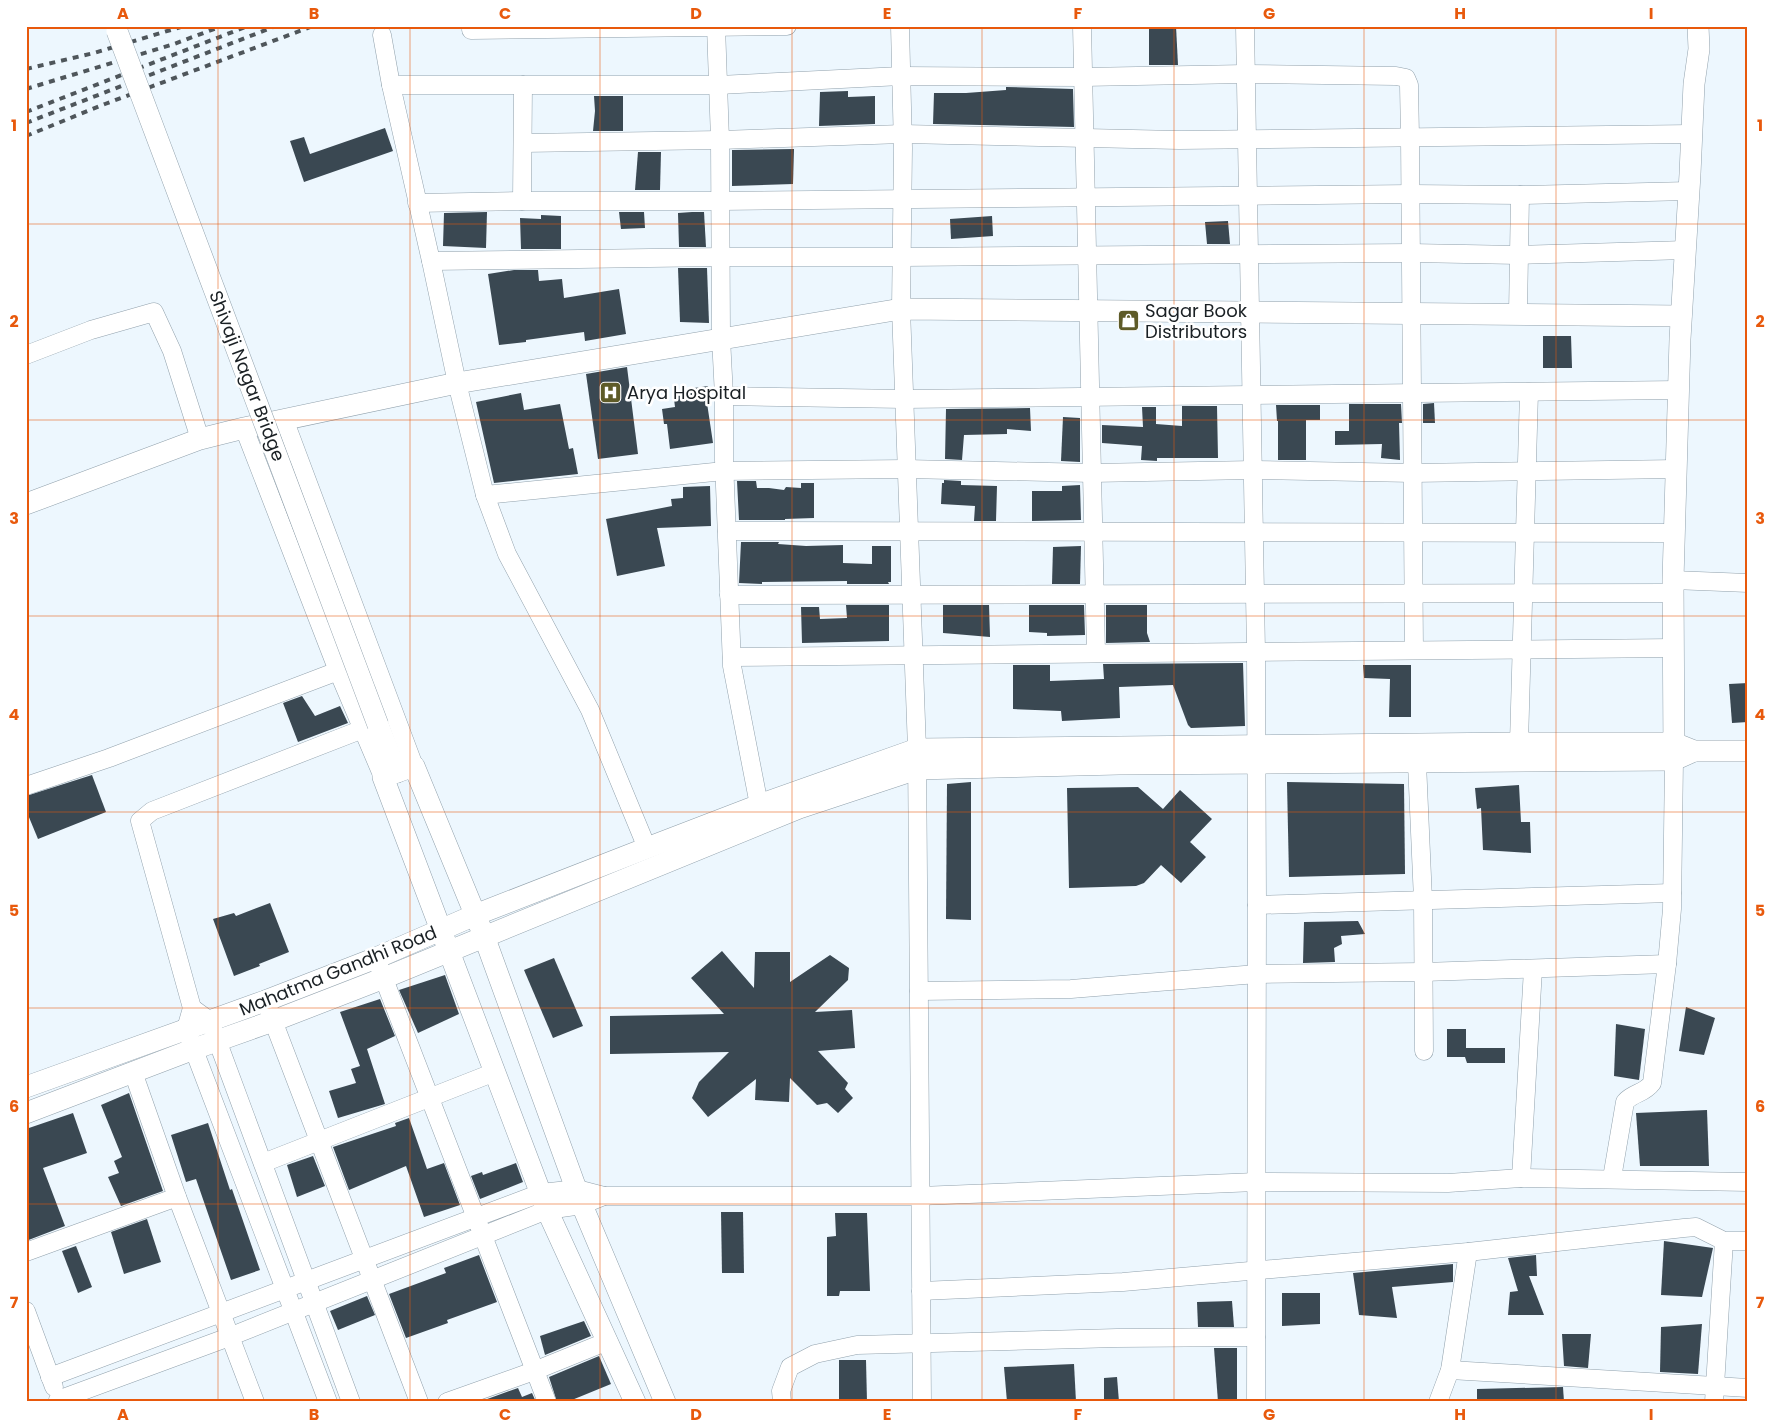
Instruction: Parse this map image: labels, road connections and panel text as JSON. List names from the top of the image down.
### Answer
{
  "streets": {
    "main road": ["Shivaji Nagar Bridge", "Mahatma Gandhi Road"]
  },
  "places": {
    "shop": ["Sagar Book Distributors"],
    "hospital": ["Arya Hospital"]
  },
  "grid": {
    "columns": [
      "A",
      "B",
      "C",
      "D",
      "E",
      "F",
      "G",
      "H",
      "I"
    ],
    "rows": [
      "1",
      "2",
      "3",
      "4",
      "5",
      "6",
      "7"
    ]
  }
}
